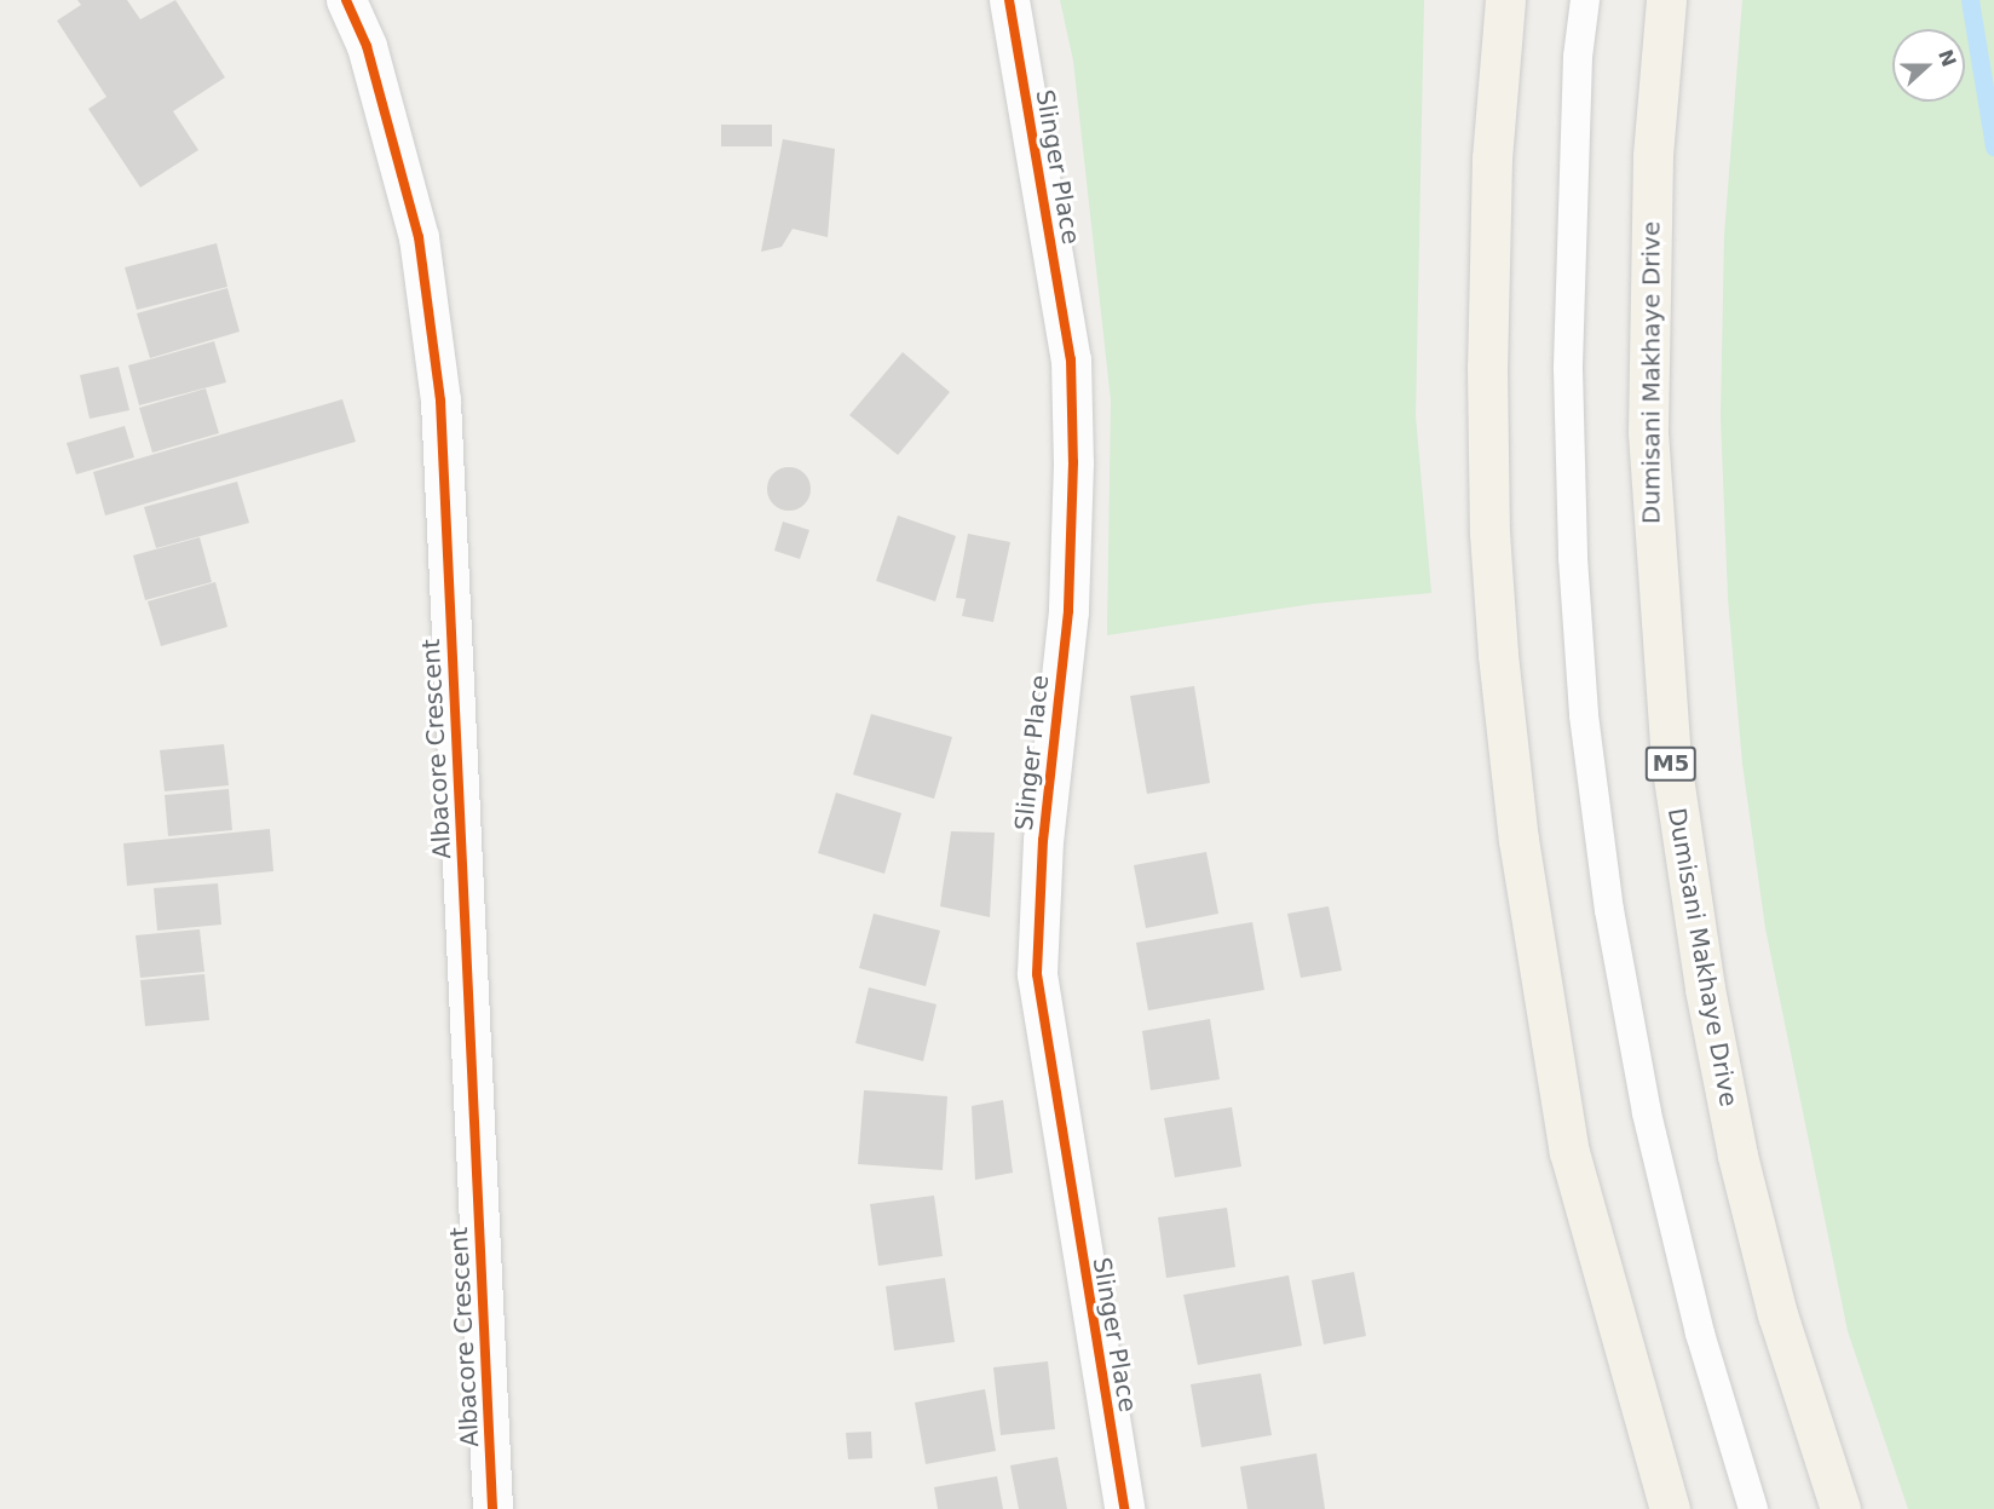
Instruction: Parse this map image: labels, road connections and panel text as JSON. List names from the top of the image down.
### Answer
{
  "streets": {
    "main road": ["Dumisani Makhaye Drive", "M5"],
    "street": ["Slinger Place", "Albacore Crescent"]
  },
  "north": "right"
}
